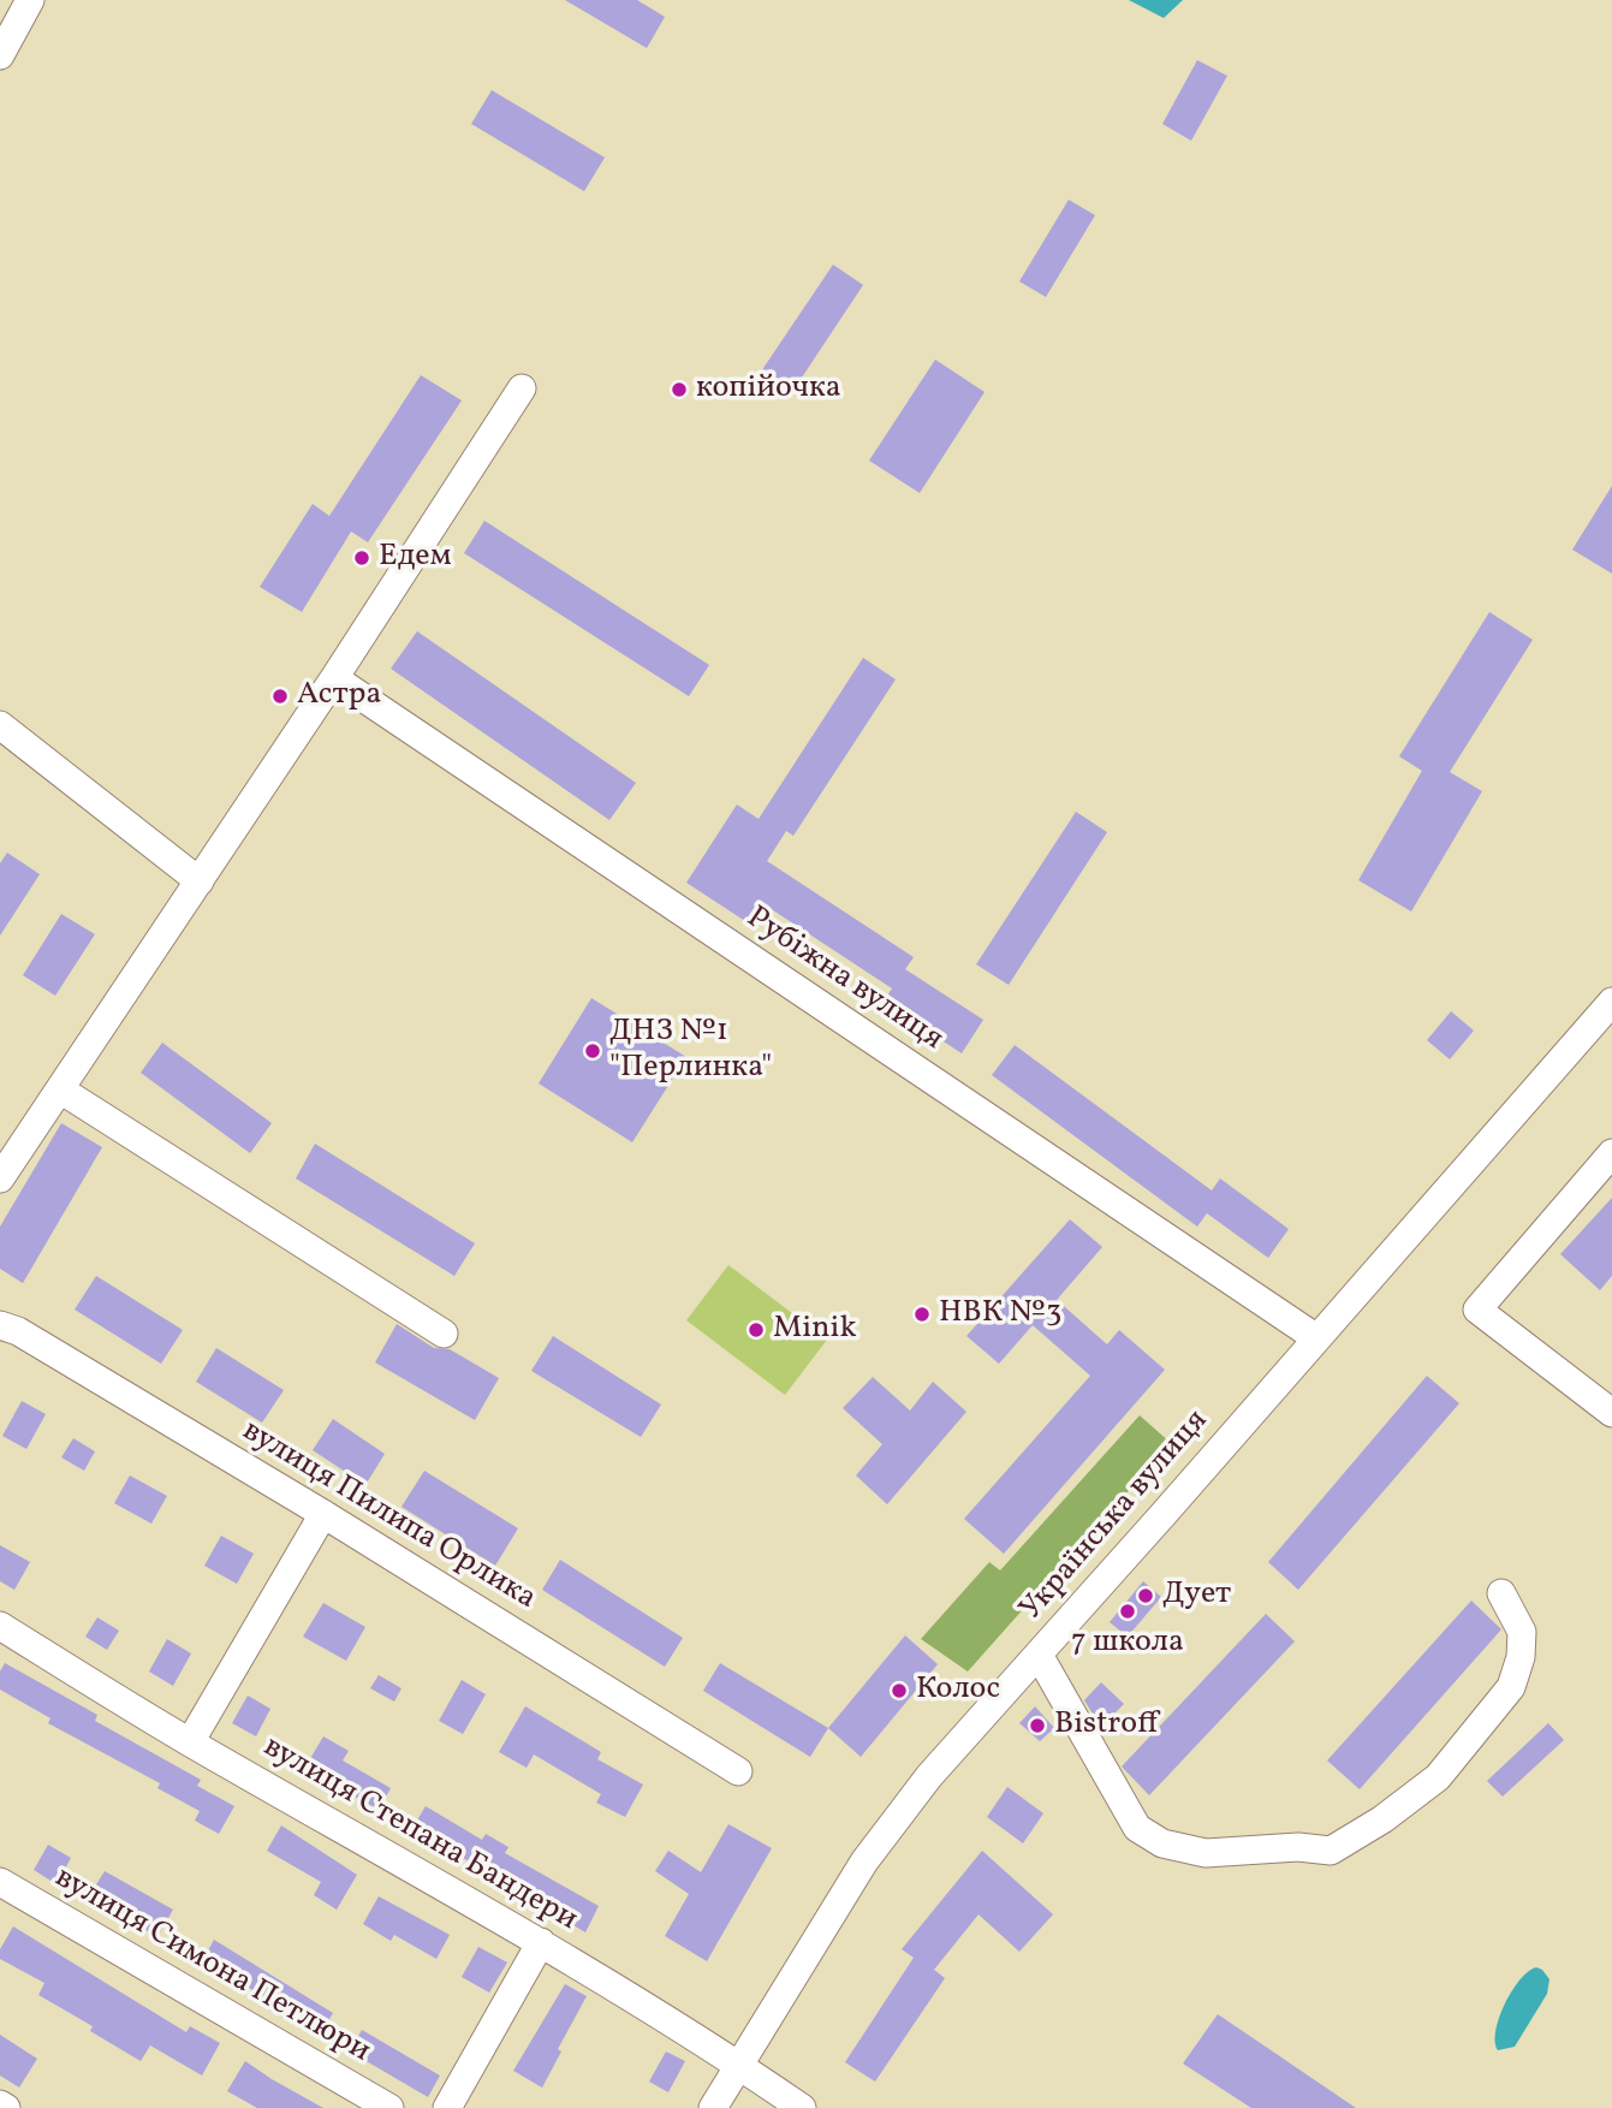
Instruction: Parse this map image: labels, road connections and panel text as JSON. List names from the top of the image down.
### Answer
{
  "streets": {
    "street": [
      "Рубіжна вулиця",
      "вулиця Пилипа Орлика",
      "Українська вулиця",
      "вулиця Степана Бандери",
      "вулиця Симона Петлюри"
    ]
  },
  "crossings": [
    ["Рубіжна вулиця", "Українська вулиця"],
    ["Українська вулиця", "вулиця Степана Бандери"]
  ],
  "places": [
    "копійочка",
    "Едем",
    "Астра",
    "ДНЗ №1 \"Перлинка\"",
    "НВК №3",
    "Minik",
    "Дует",
    "7 школа",
    "Колос",
    "Bistroff"
  ]
}
